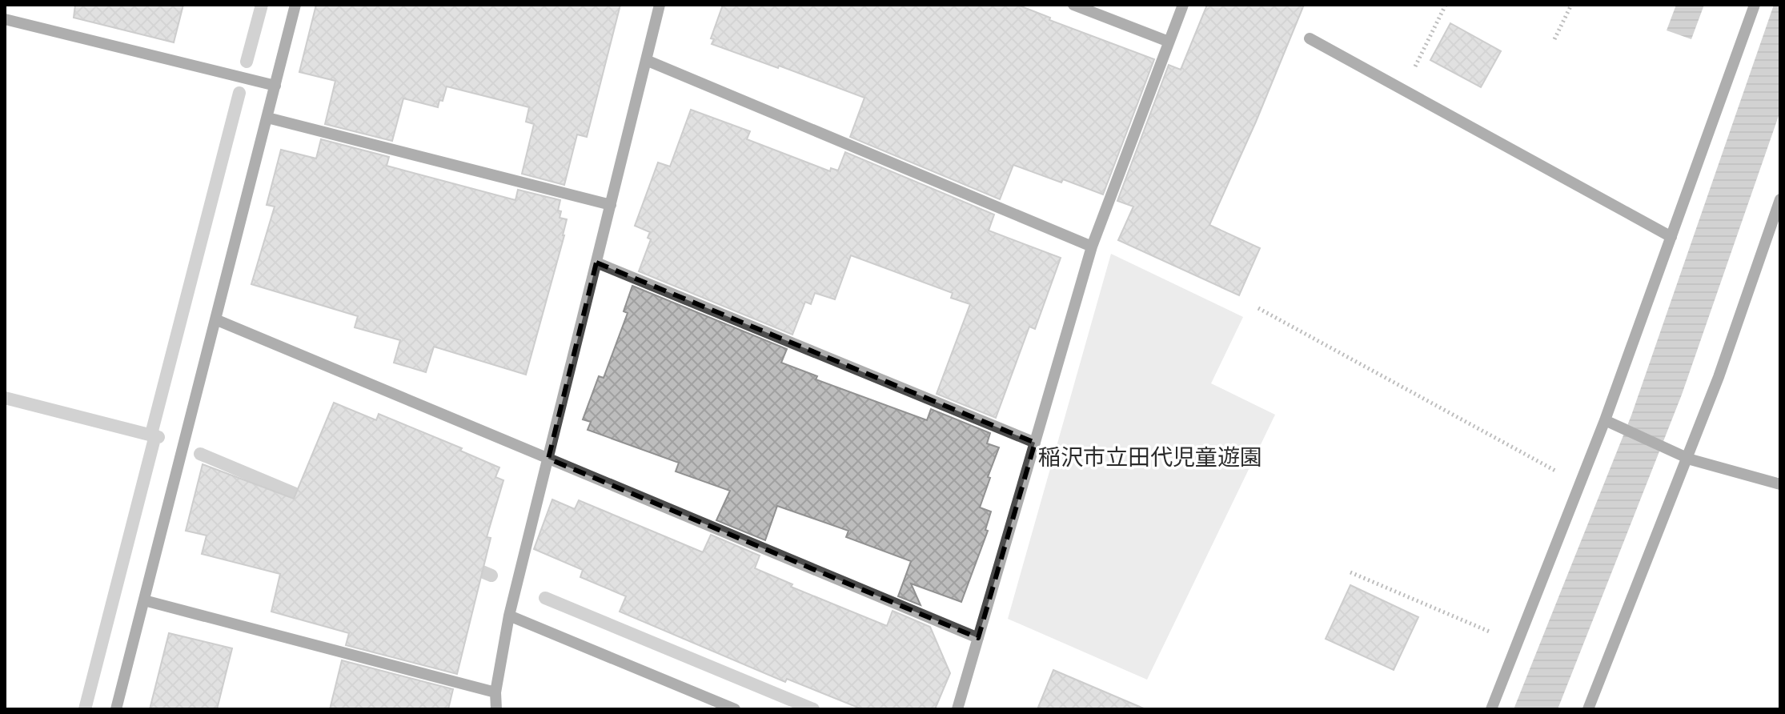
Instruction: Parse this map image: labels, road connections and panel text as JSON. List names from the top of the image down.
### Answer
{
  "parks": ["稲沢市立田代児童遊園"]
}
